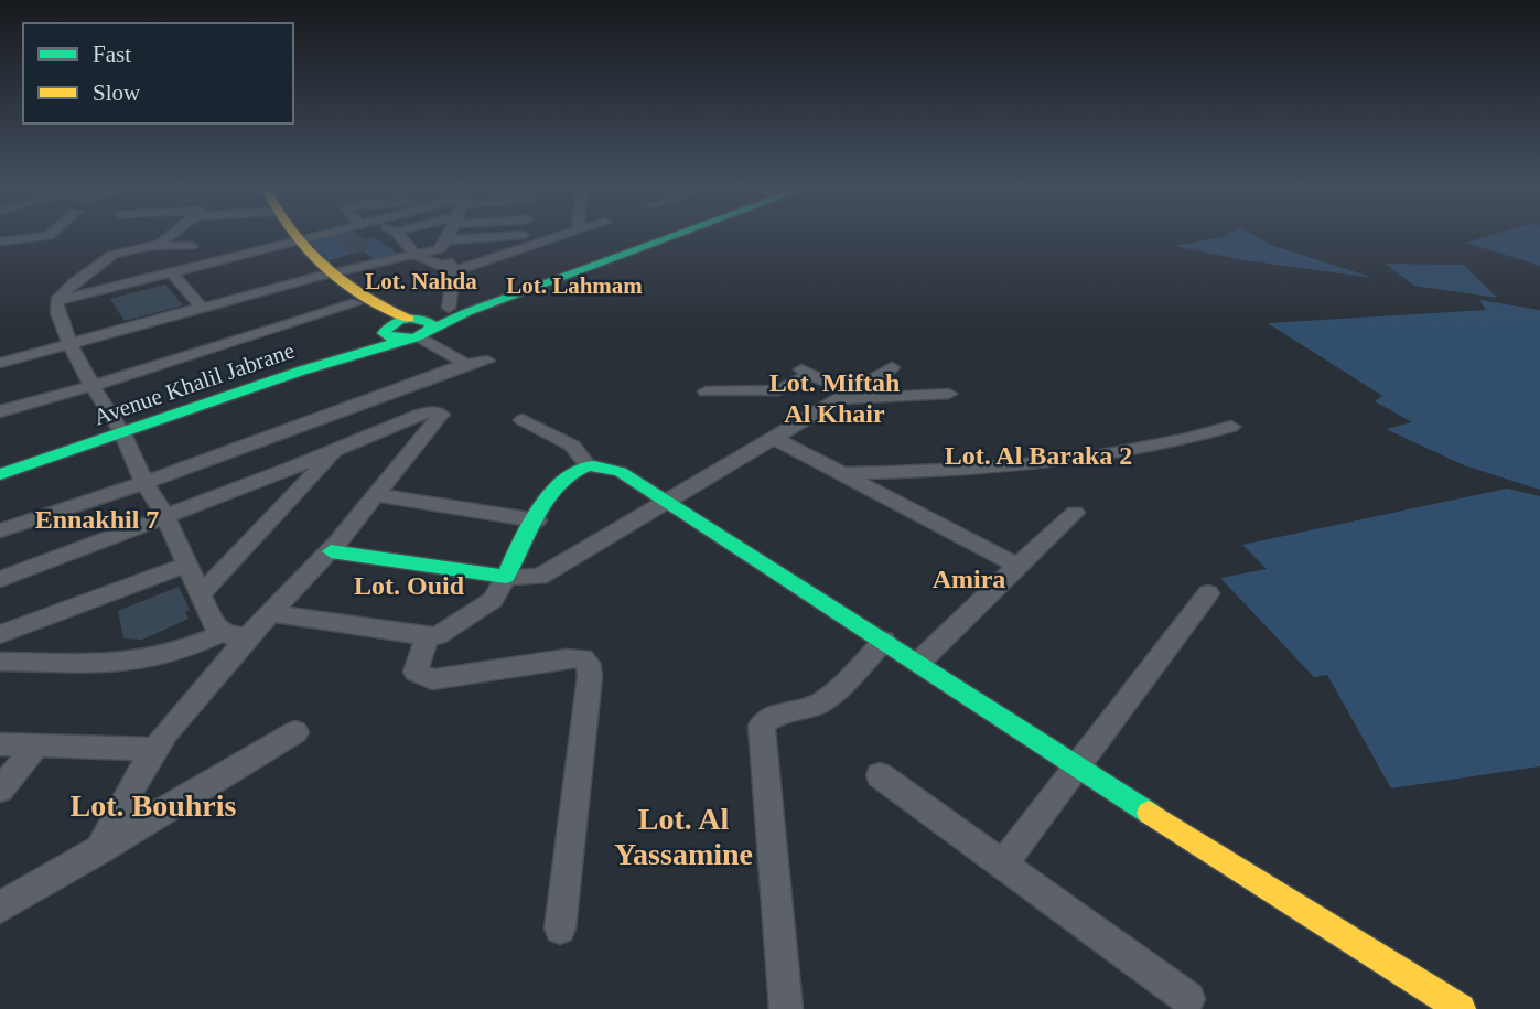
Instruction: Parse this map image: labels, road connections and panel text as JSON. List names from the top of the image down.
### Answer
{
  "streets": {
    "main road": ["Avenue Khalil Jabrane"]
  },
  "districts": [
    "Lot. Nahda",
    "Lot. Lahmam",
    "Lot. Miftah Al Khair",
    "Lot. Al Baraka 2",
    "Ennakhil 7",
    "Amira",
    "Lot. Ouid",
    "Lot. Bouhris",
    "Lot. Al Yassamine"
  ],
  "legend": ["Fast", "Slow"]
}
